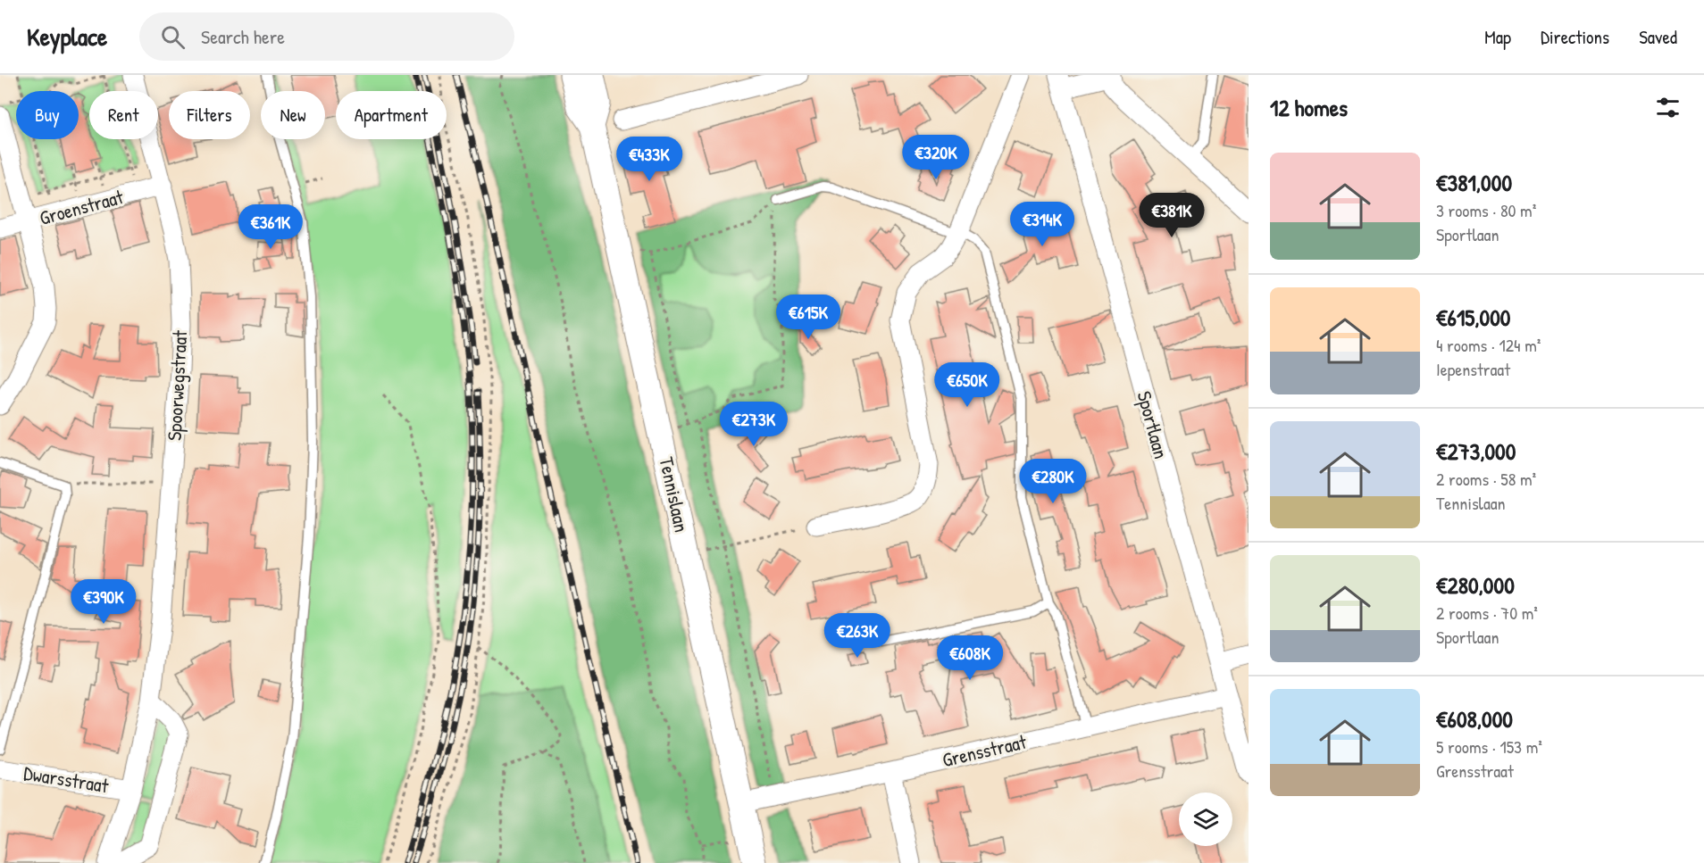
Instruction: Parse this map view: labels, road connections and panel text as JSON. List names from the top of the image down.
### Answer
{
  "streets": {
    "street": [
      "Groenstraat",
      "Spoorwegstraat",
      "Sportlaan",
      "Tennislaan",
      "Grensstraat",
      "Dwarsstraat"
    ]
  },
  "crossings": [
    ["Groenstraat", "Spoorwegstraat"],
    ["Spoorwegstraat", "Dwarsstraat"],
    ["Sportlaan", "Grensstraat"],
    ["Tennislaan", "Grensstraat"]
  ],
  "page": {
    "header": "Keyplace",
    "search": "Search here",
    "nav": ["Map", "Directions", "Saved"],
    "heading": "12 homes",
    "chip": [
      "Buy",
      "Rent",
      "Filters",
      "New",
      "Apartment"
    ],
    "price": [
      "€320K",
      "€433K",
      "€381K",
      "€314K",
      "€361K",
      "€615K",
      "€650K",
      "€273K",
      "€280K",
      "€390K",
      "€263K",
      "€608K"
    ],
    "list": [
      {
        "name": "€381,000",
        "note": "3 rooms · 80 m² · Sportlaan"
      },
      {
        "name": "€615,000",
        "note": "4 rooms · 124 m² · Iepenstraat"
      },
      {
        "name": "€273,000",
        "note": "2 rooms · 58 m² · Tennislaan"
      },
      {
        "name": "€280,000",
        "note": "2 rooms · 70 m² · Sportlaan"
      },
      {
        "name": "€608,000",
        "note": "5 rooms · 153 m² · Grensstraat"
      }
    ]
  }
}
